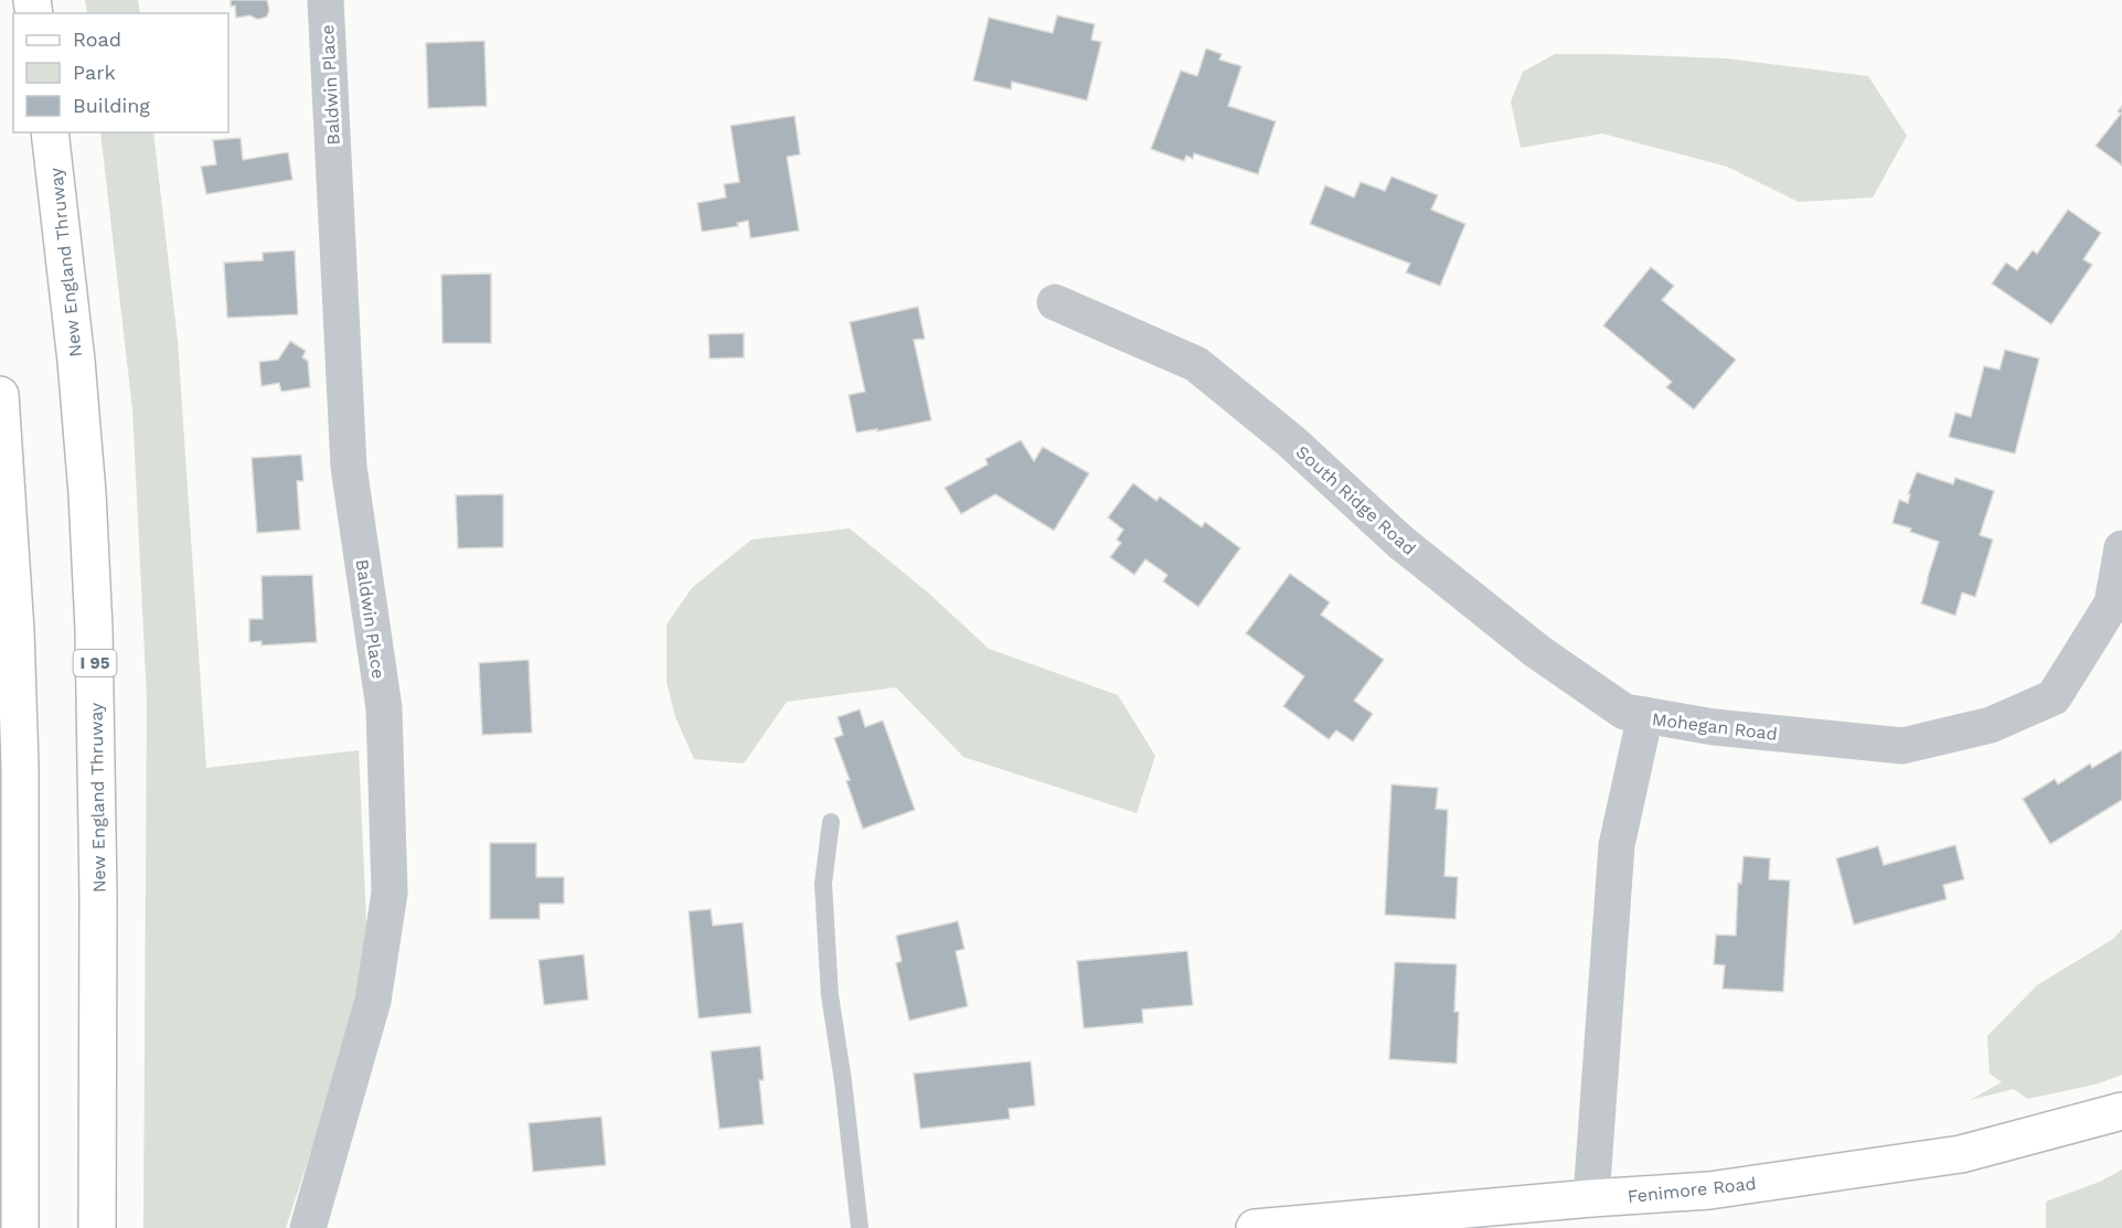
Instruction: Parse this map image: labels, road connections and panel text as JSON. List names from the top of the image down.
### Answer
{
  "streets": {
    "main road": ["New England Thruway", "I 95", "Fenimore Road"],
    "street": ["Baldwin Place", "South Ridge Road", "Mohegan Road"]
  },
  "crossings": [
    ["South Ridge Road", "Mohegan Road"],
    ["Mohegan Road", "Fenimore Road"]
  ],
  "legend": ["Road", "Park", "Building"]
}
